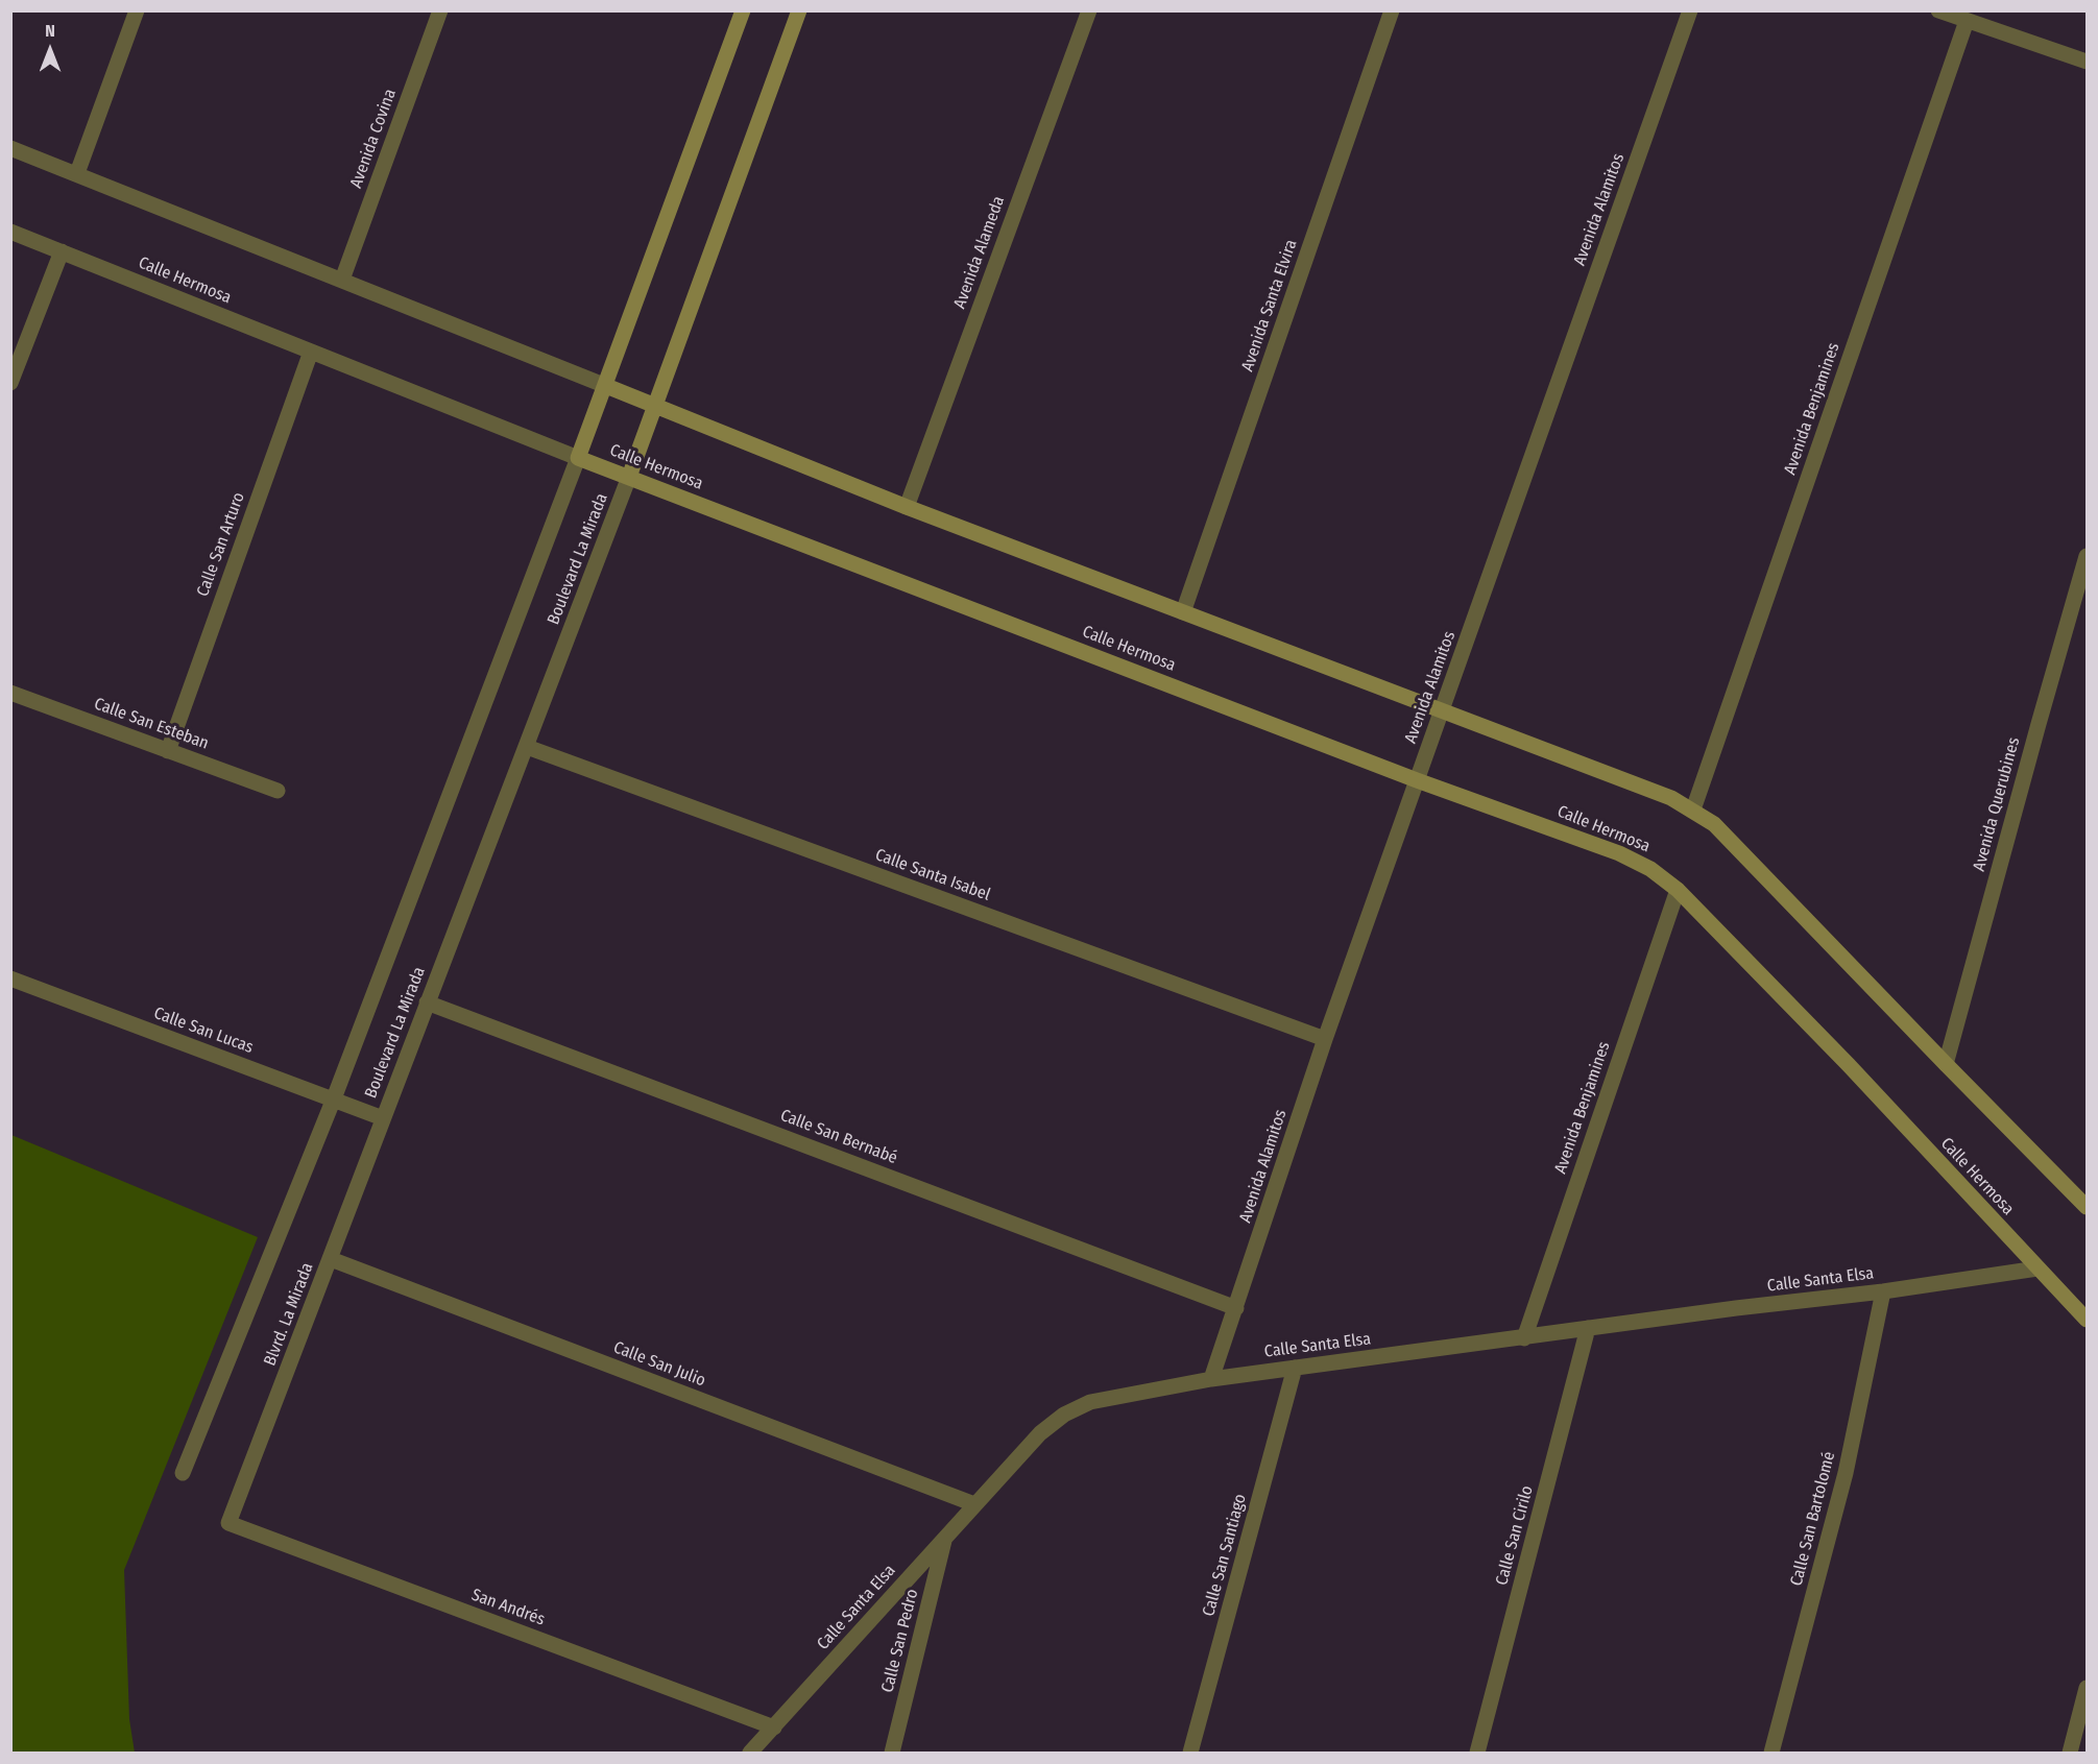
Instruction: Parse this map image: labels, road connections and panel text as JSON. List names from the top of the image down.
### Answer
{
  "streets": {
    "street": [
      "Avenida Covina",
      "Avenida Alamitos",
      "Avenida Alameda",
      "Calle Hermosa",
      "Avenida Santa Elvira",
      "Avenida Benjamines",
      "Calle San Arturo",
      "Boulevard La Mirada",
      "Calle San Esteban",
      "Avenida Querubines",
      "Calle Santa Isabel",
      "Calle San Lucas",
      "Calle San Bernabé",
      "Calle Santa Elsa",
      "Blvrd. La Mirada",
      "Calle San Julio",
      "Calle San Bartolomé",
      "Calle San Cirilo",
      "Calle San Santiago",
      "San Andrés",
      "Calle San Pedro"
    ]
  },
  "crossings": [
    ["Avenida Alamitos", "Calle Hermosa"],
    ["Avenida Alamitos", "Calle Santa Isabel"],
    ["Avenida Alamitos", "Calle San Bernabé"],
    ["Avenida Alamitos", "Calle Santa Elsa"],
    ["Calle Hermosa", "Avenida Benjamines"],
    ["Calle Hermosa", "Calle San Arturo"],
    ["Calle Hermosa", "Boulevard La Mirada"],
    ["Calle Hermosa", "Calle Santa Elsa"],
    ["Avenida Benjamines", "Calle Santa Elsa"],
    ["Calle San Arturo", "Calle San Esteban"],
    ["Boulevard La Mirada", "Calle Santa Isabel"],
    ["Boulevard La Mirada", "Calle San Lucas"],
    ["Boulevard La Mirada", "Calle San Bernabé"],
    ["Boulevard La Mirada", "Blvrd. La Mirada"],
    ["Calle San Lucas", "Blvrd. La Mirada"],
    ["Calle Santa Elsa", "Calle San Julio"],
    ["Calle Santa Elsa", "Calle San Bartolomé"],
    ["Calle Santa Elsa", "Calle San Cirilo"],
    ["Calle Santa Elsa", "Calle San Santiago"],
    ["Calle Santa Elsa", "San Andrés"],
    ["Calle Santa Elsa", "Calle San Pedro"],
    ["Blvrd. La Mirada", "Calle San Julio"],
    ["Blvrd. La Mirada", "San Andrés"]
  ],
  "north": "top"
}
